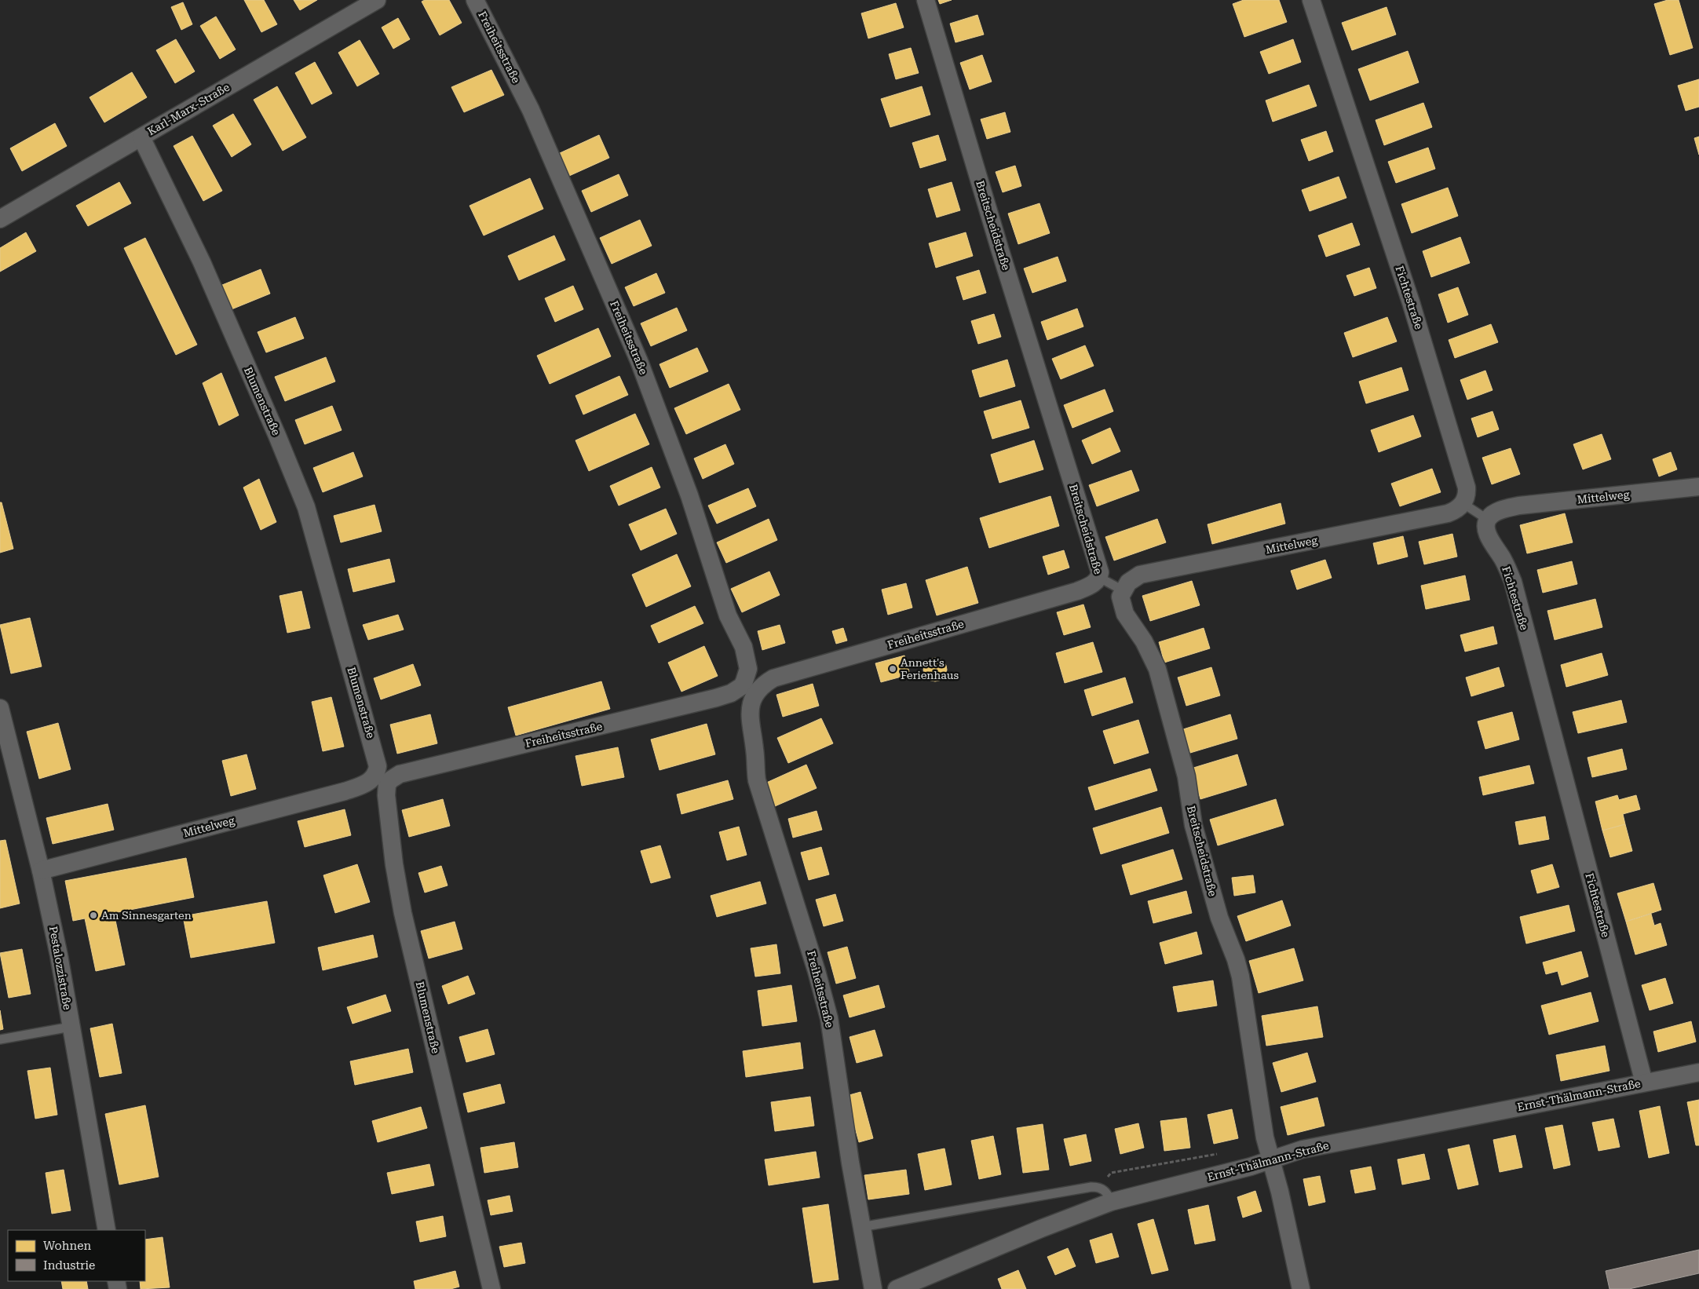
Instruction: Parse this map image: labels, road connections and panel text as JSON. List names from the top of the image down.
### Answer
{
  "streets": {
    "street": [
      "Freiheitsstraße",
      "Karl-Marx-Straße",
      "Breitscheidstraße",
      "Fichtestraße",
      "Blumenstraße",
      "Mittelweg",
      "Pestalozzistraße",
      "Ernst-Thälmann-Straße"
    ]
  },
  "crossings": [
    ["Freiheitsstraße", "Breitscheidstraße"],
    ["Freiheitsstraße", "Blumenstraße"],
    ["Freiheitsstraße", "Mittelweg"],
    ["Karl-Marx-Straße", "Blumenstraße"],
    ["Breitscheidstraße", "Mittelweg"],
    ["Breitscheidstraße", "Ernst-Thälmann-Straße"],
    ["Fichtestraße", "Mittelweg"],
    ["Fichtestraße", "Ernst-Thälmann-Straße"],
    ["Blumenstraße", "Mittelweg"],
    ["Mittelweg", "Pestalozzistraße"]
  ],
  "places": ["Annett's Ferienhaus", "Am Sinnesgarten"],
  "legend": ["Wohnen", "Industrie"]
}
